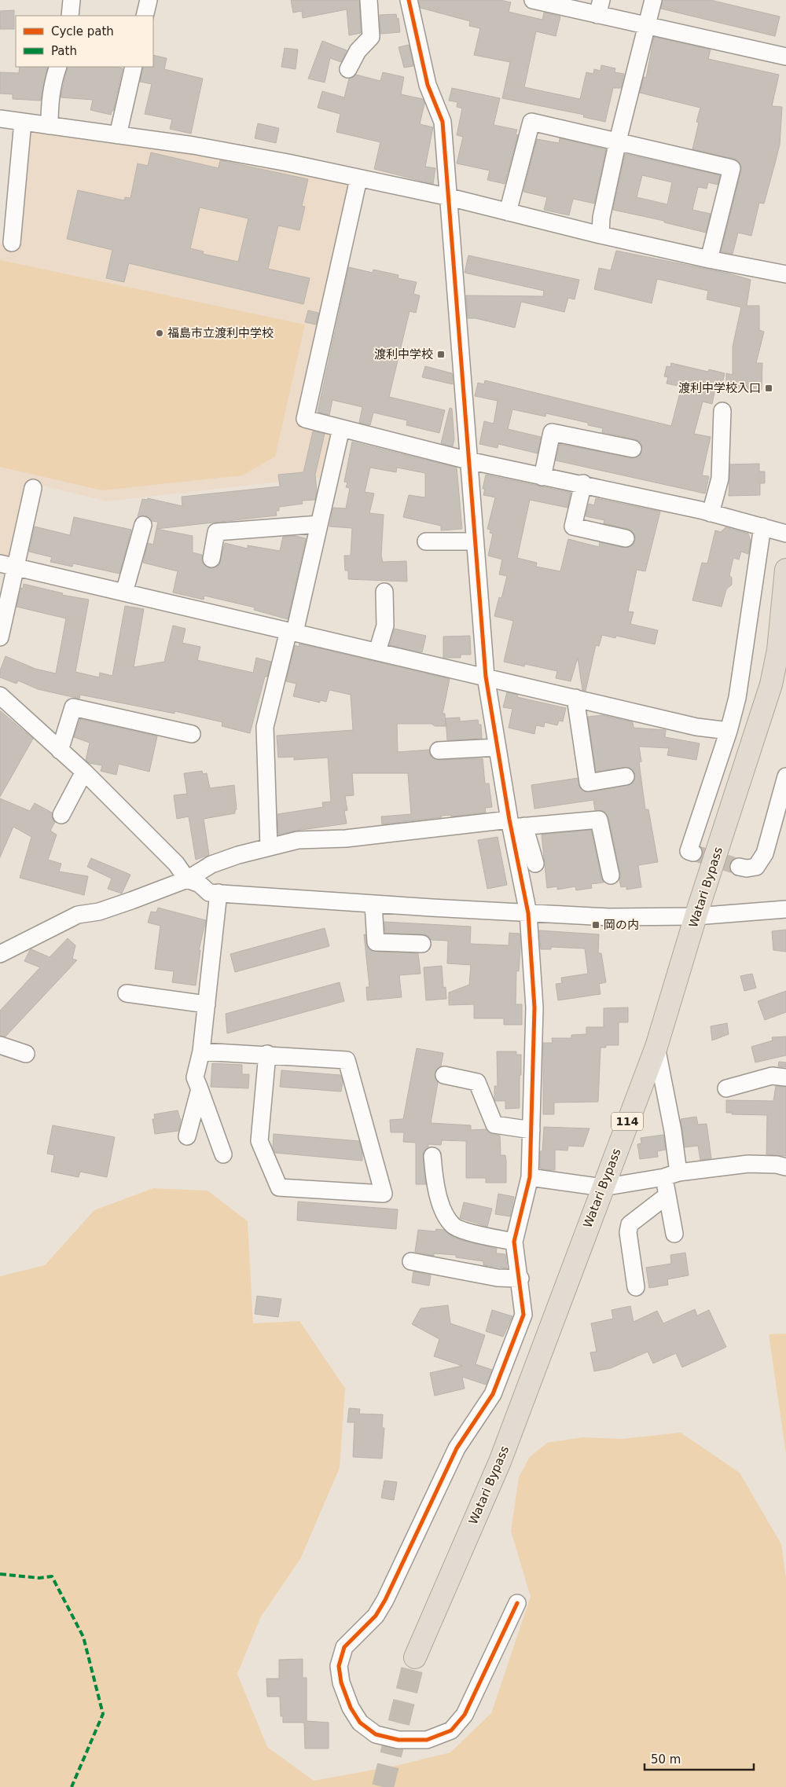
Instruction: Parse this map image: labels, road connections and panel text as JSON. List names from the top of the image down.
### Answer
{
  "streets": {
    "highway": ["Watari Bypass", "114"]
  },
  "places": {
    "other": ["福島市立渡利中学校"],
    "transit": ["渡利中学校", "渡利中学校入口", "岡の内"]
  },
  "legend": ["Cycle path", "Path"],
  "scale_bar": "50 m"
}
